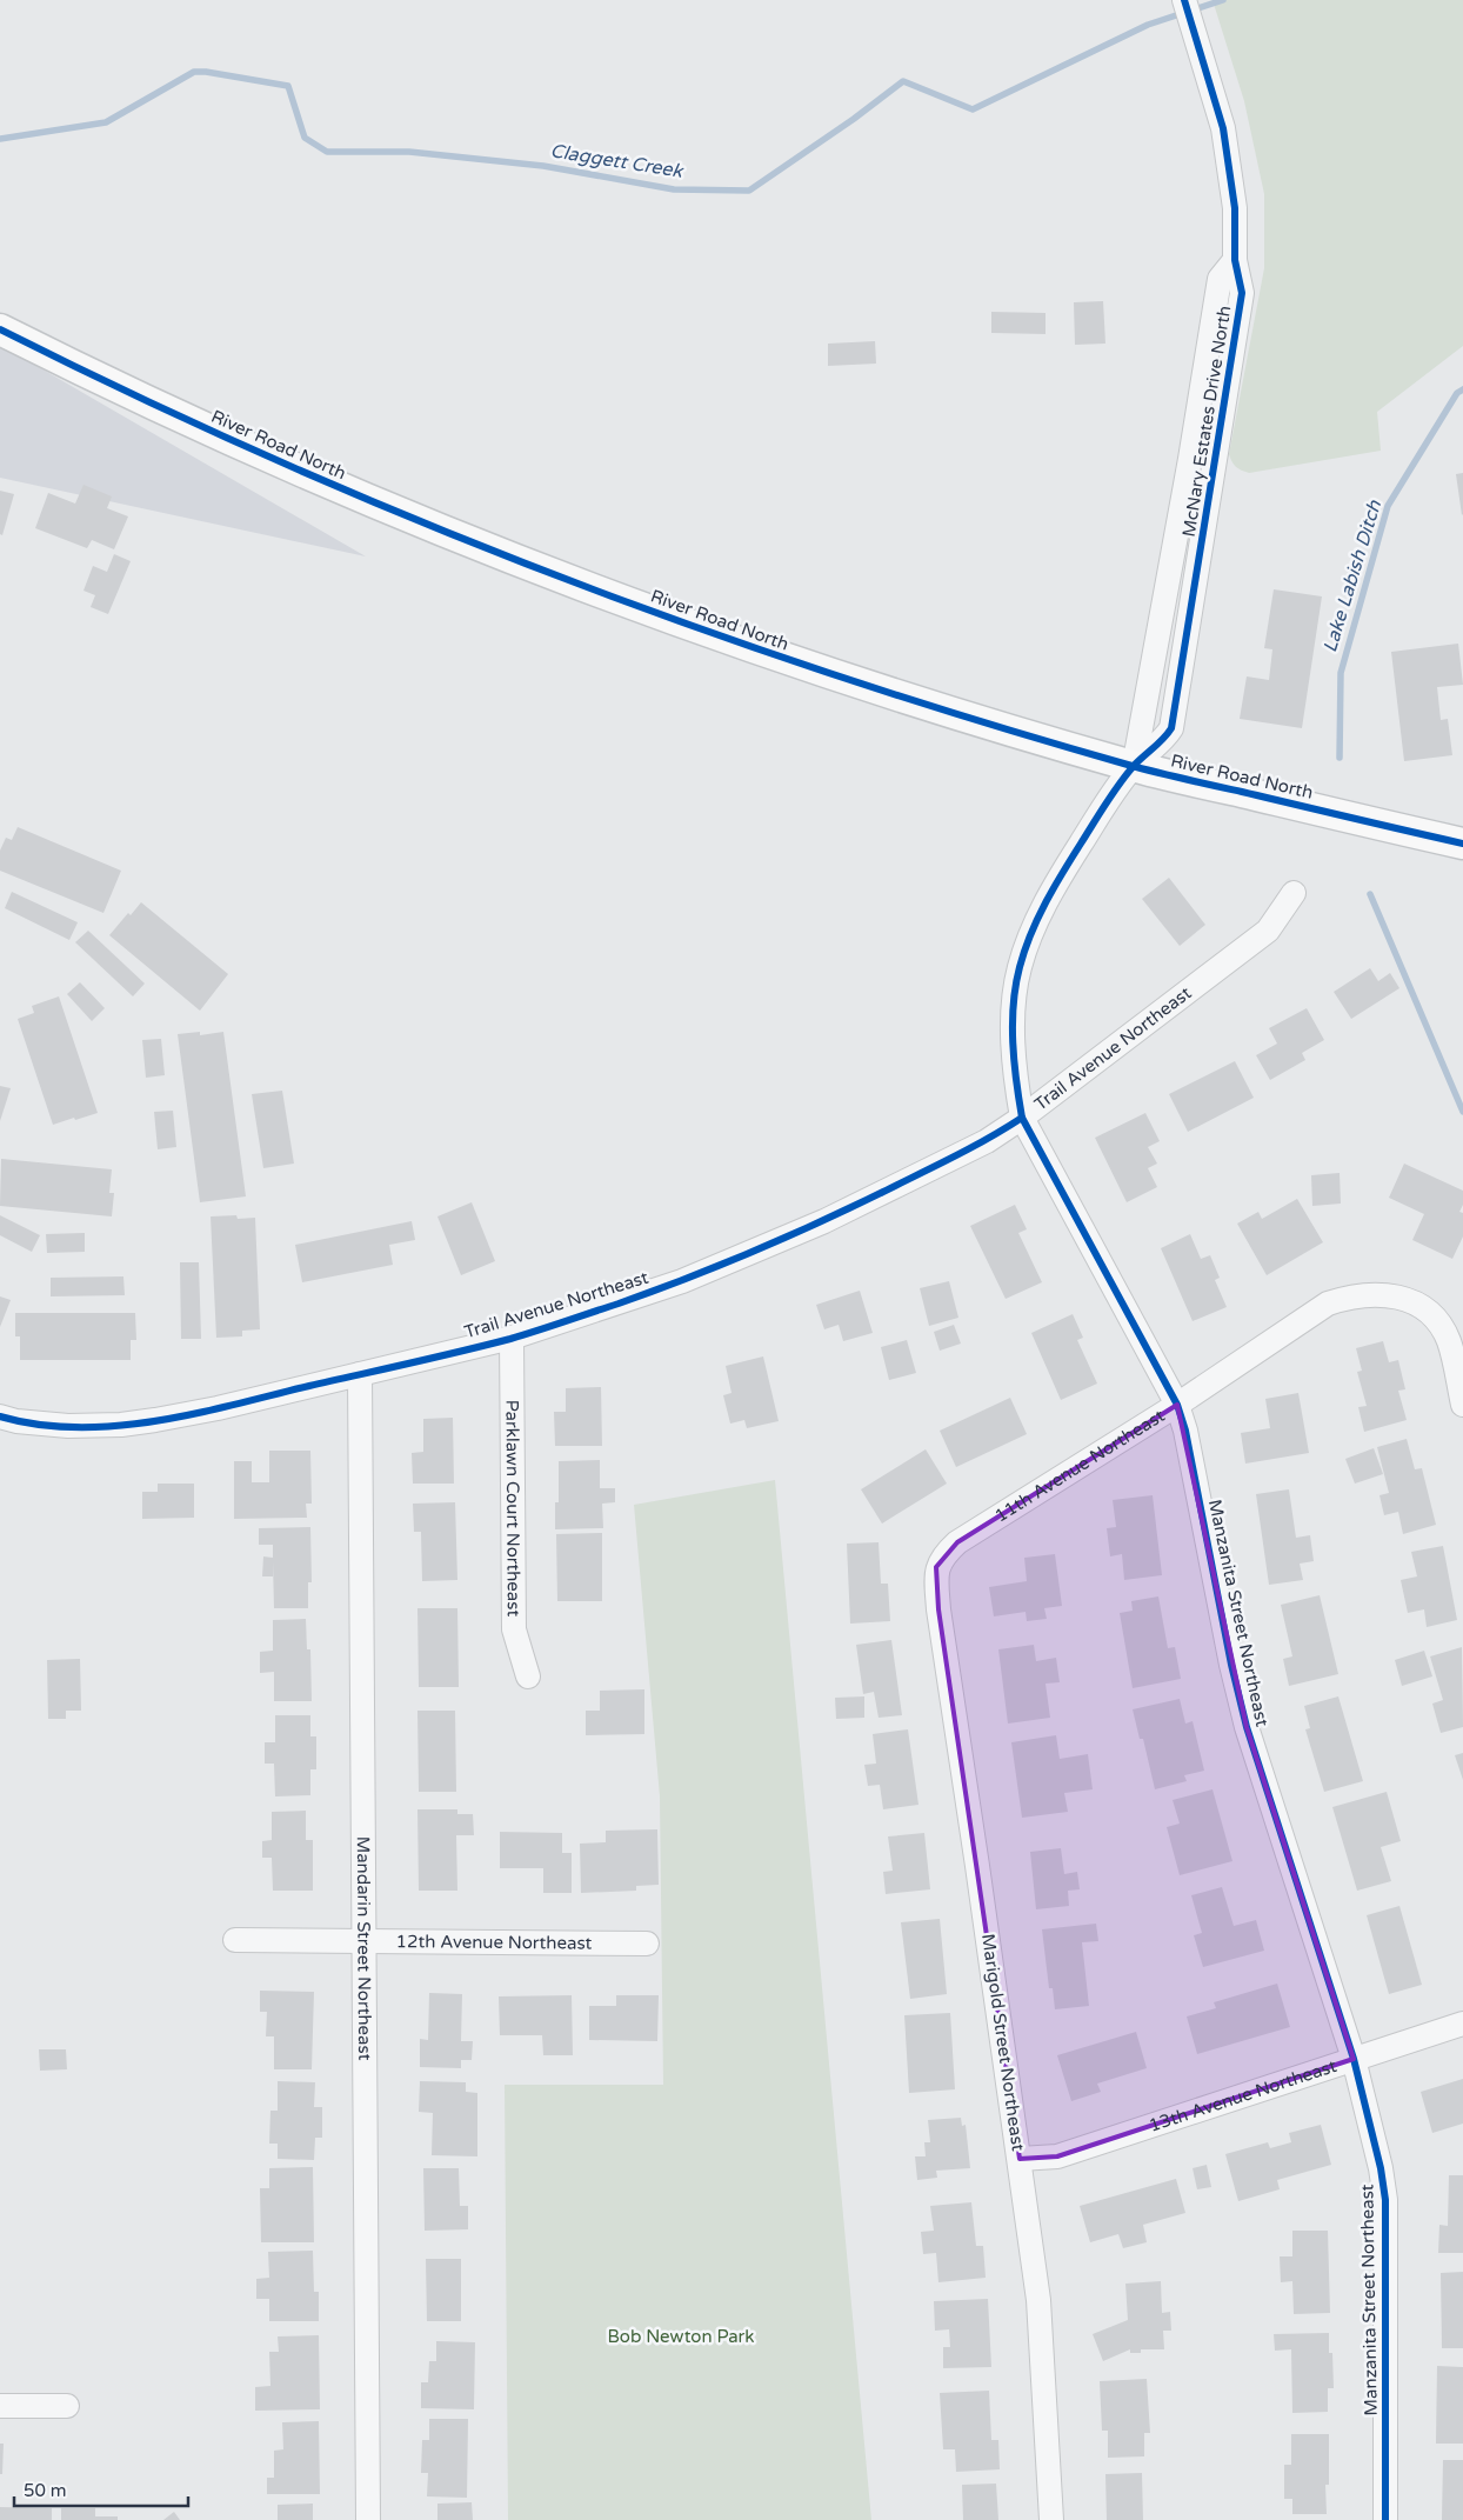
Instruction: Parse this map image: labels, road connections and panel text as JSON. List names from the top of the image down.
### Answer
{
  "streets": {
    "main road": ["River Road North"],
    "street": [
      "McNary Estates Drive North",
      "Trail Avenue Northeast",
      "11th Avenue Northeast",
      "Parklawn Court Northeast",
      "Manzanita Street Northeast",
      "12th Avenue Northeast",
      "Mandarin Street Northeast",
      "Marigold Street Northeast",
      "13th Avenue Northeast"
    ]
  },
  "crossings": [
    ["McNary Estates Drive North", "River Road North"],
    ["McNary Estates Drive North", "Manzanita Street Northeast"],
    ["River Road North", "Manzanita Street Northeast"],
    ["Trail Avenue Northeast", "Parklawn Court Northeast"],
    ["Trail Avenue Northeast", "Manzanita Street Northeast"],
    ["Trail Avenue Northeast", "Mandarin Street Northeast"],
    ["11th Avenue Northeast", "Manzanita Street Northeast"],
    ["11th Avenue Northeast", "Marigold Street Northeast"],
    ["Manzanita Street Northeast", "13th Avenue Northeast"],
    ["12th Avenue Northeast", "Mandarin Street Northeast"],
    ["Marigold Street Northeast", "13th Avenue Northeast"]
  ],
  "water": ["Claggett Creek", "Lake Labish Ditch"],
  "parks": ["Bob Newton Park"],
  "scale_bar": "50 m"
}
